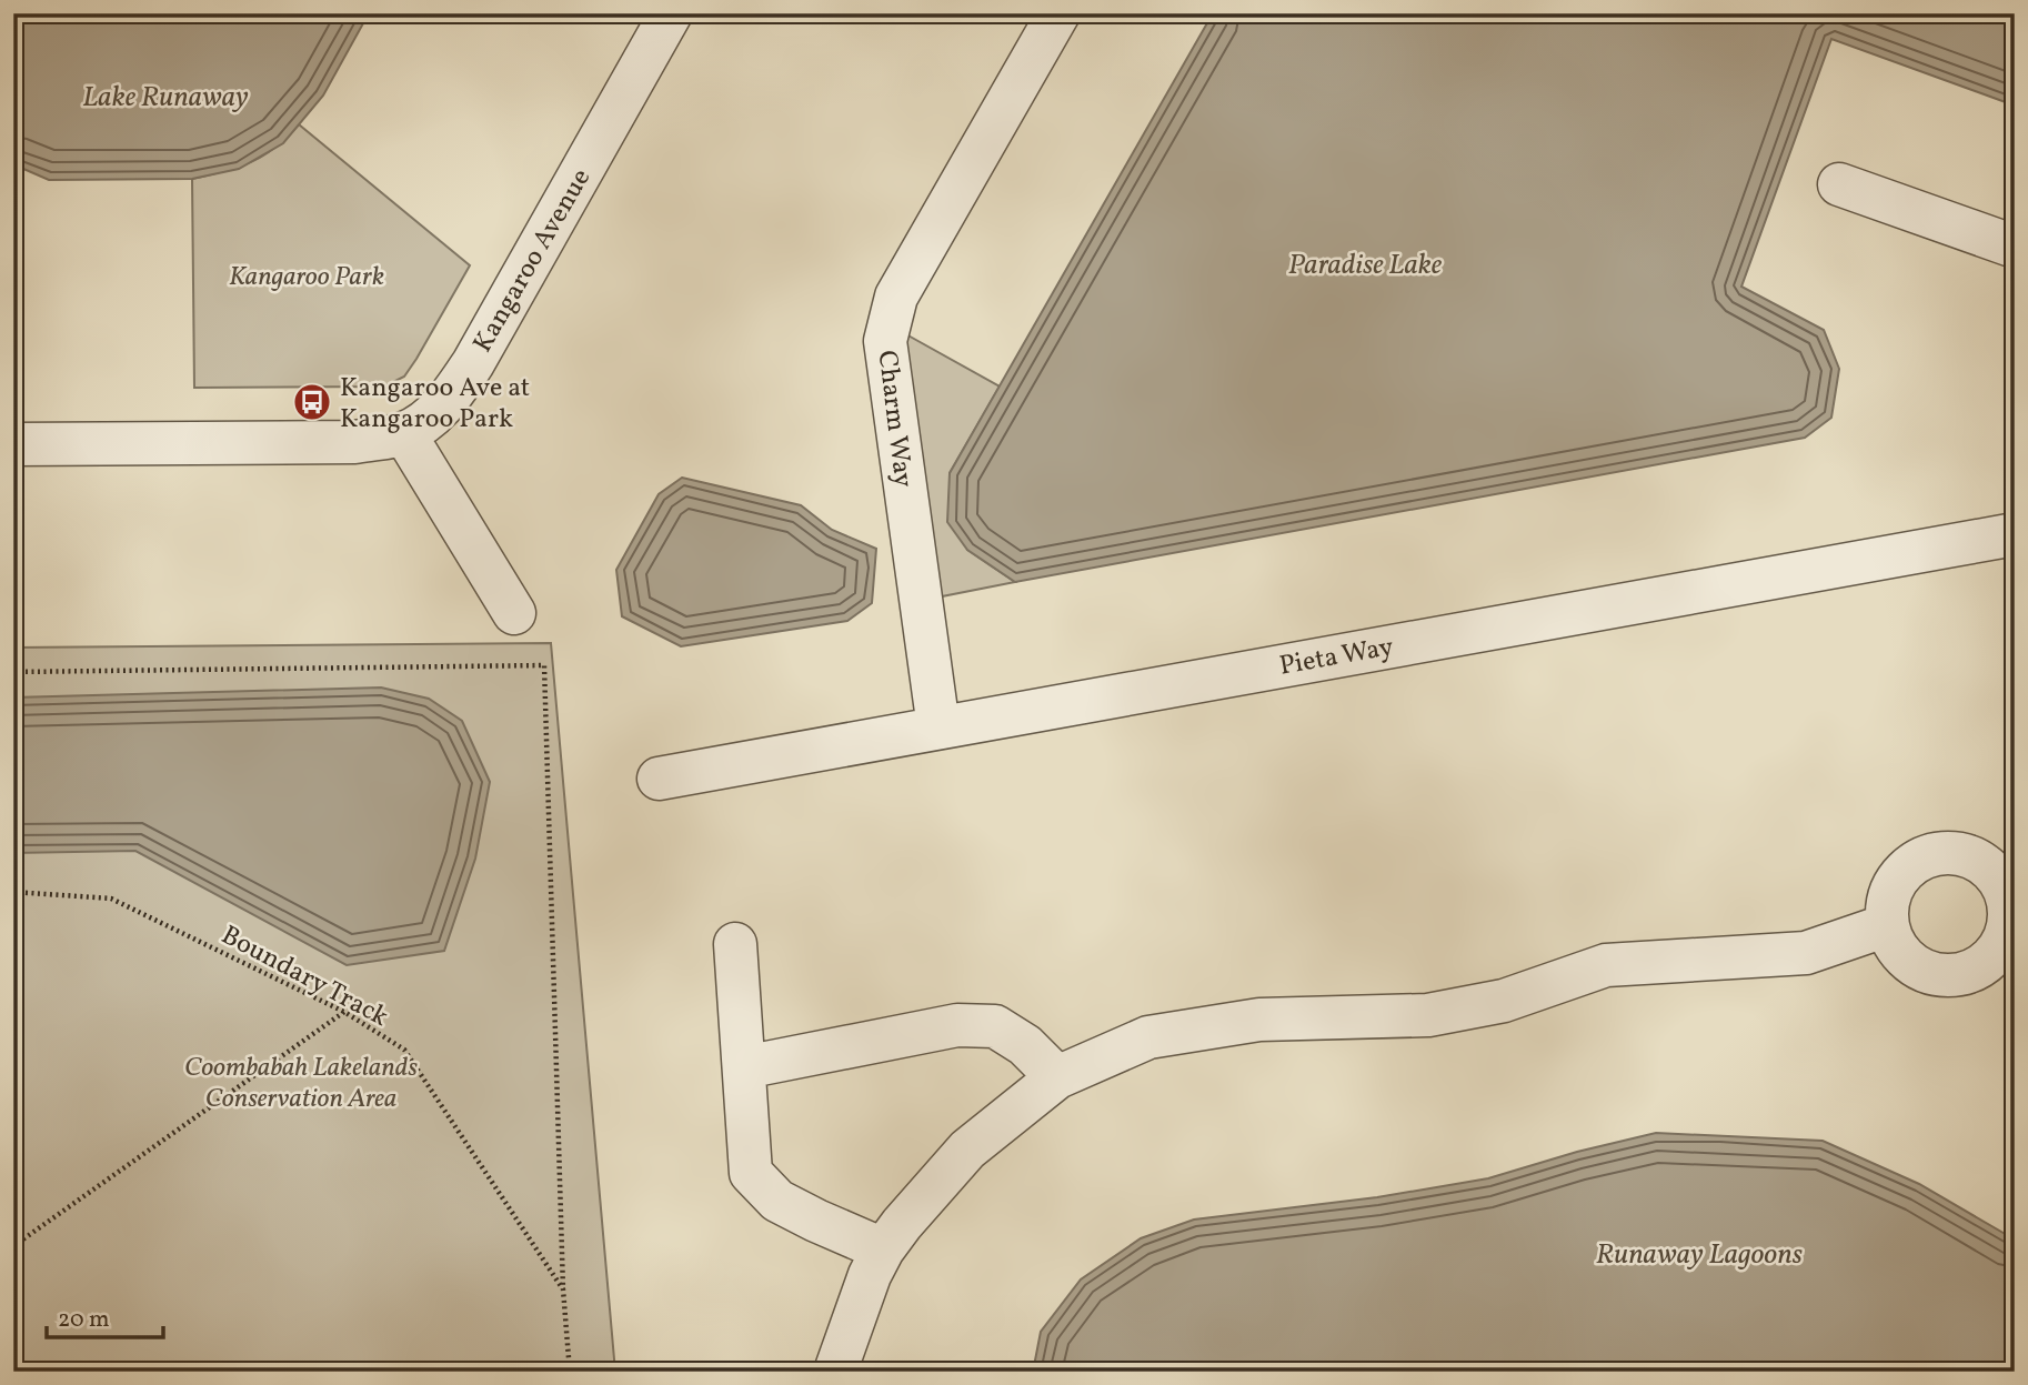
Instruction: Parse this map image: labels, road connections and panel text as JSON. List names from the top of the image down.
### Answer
{
  "streets": {
    "street": ["Kangaroo Avenue", "Charm Way", "Pieta Way"],
    "path": ["Boundary Track"]
  },
  "crossings": [
    ["Charm Way", "Pieta Way"]
  ],
  "water": ["Lake Runaway", "Paradise Lake", "Runaway Lagoons"],
  "parks": ["Kangaroo Park", "Coombabah Lakelands Conservation Area"],
  "places": {
    "bus stop": ["Kangaroo Ave at Kangaroo Park"]
  },
  "scale_bar": "20 m"
}
